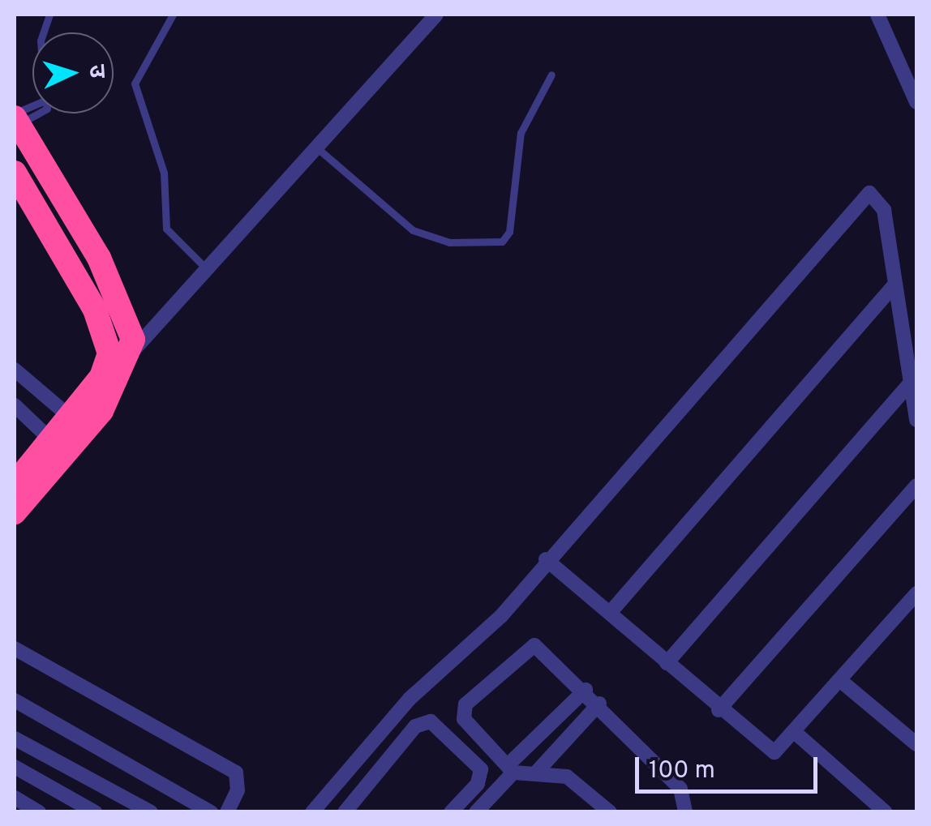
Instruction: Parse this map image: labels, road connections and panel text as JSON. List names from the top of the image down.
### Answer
{
  "scale_bar": "100 m",
  "north": "right"
}
